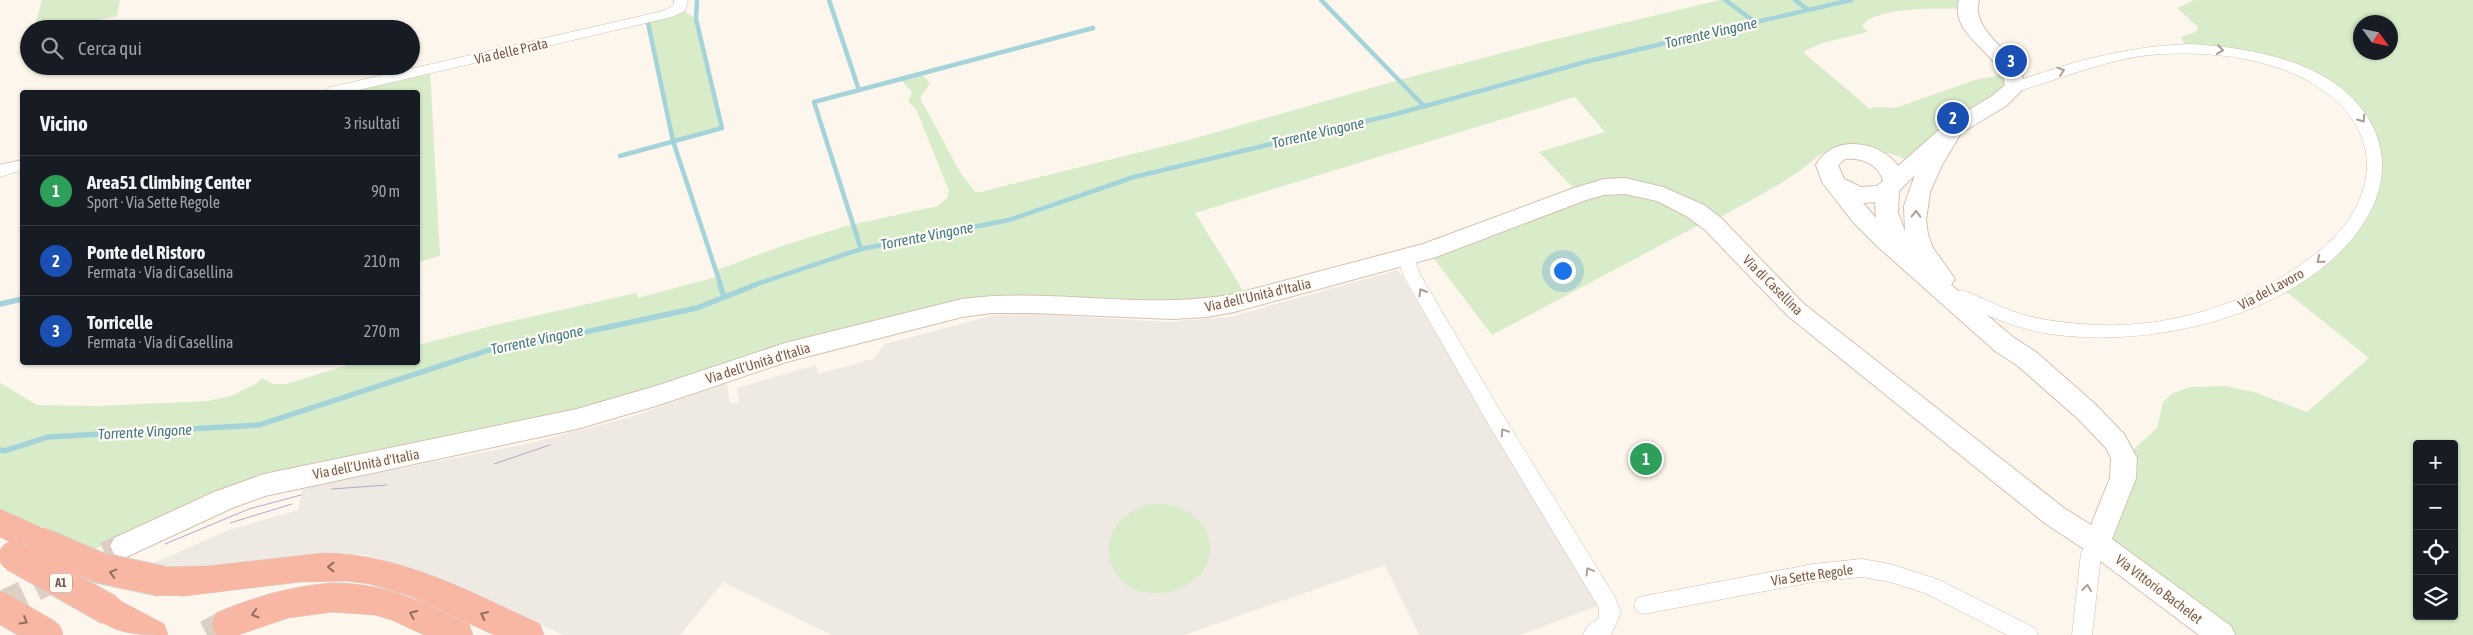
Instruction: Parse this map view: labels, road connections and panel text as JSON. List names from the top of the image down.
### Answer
{
  "streets": {
    "highway": ["A1"],
    "street": [
      "Via delle Prata",
      "Via di Casellina",
      "Via del Lavoro",
      "Via dell'Unità d'Italia",
      "Via Sette Regole",
      "Via Vittorio Bachelet"
    ]
  },
  "crossings": [
    ["Via di Casellina", "Via dell'Unità d'Italia"],
    ["Via di Casellina", "Via Vittorio Bachelet"]
  ],
  "water": ["Torrente Vingone"],
  "north": "bottom right",
  "page": {
    "search": "Cerca qui",
    "pins": ["3", "2", "1"],
    "heading": ["Vicino", "3 risultati"],
    "list": [
      {
        "mark": "1",
        "name": "Area51 Climbing Center",
        "note": "Sport · Via Sette Regole",
        "value": "90 m"
      },
      {
        "mark": "2",
        "name": "Ponte del Ristoro",
        "note": "Fermata · Via di Casellina",
        "value": "210 m"
      },
      {
        "mark": "3",
        "name": "Torricelle",
        "note": "Fermata · Via di Casellina",
        "value": "270 m"
      }
    ],
    "map_buttons": ["+", "−"]
  }
}
